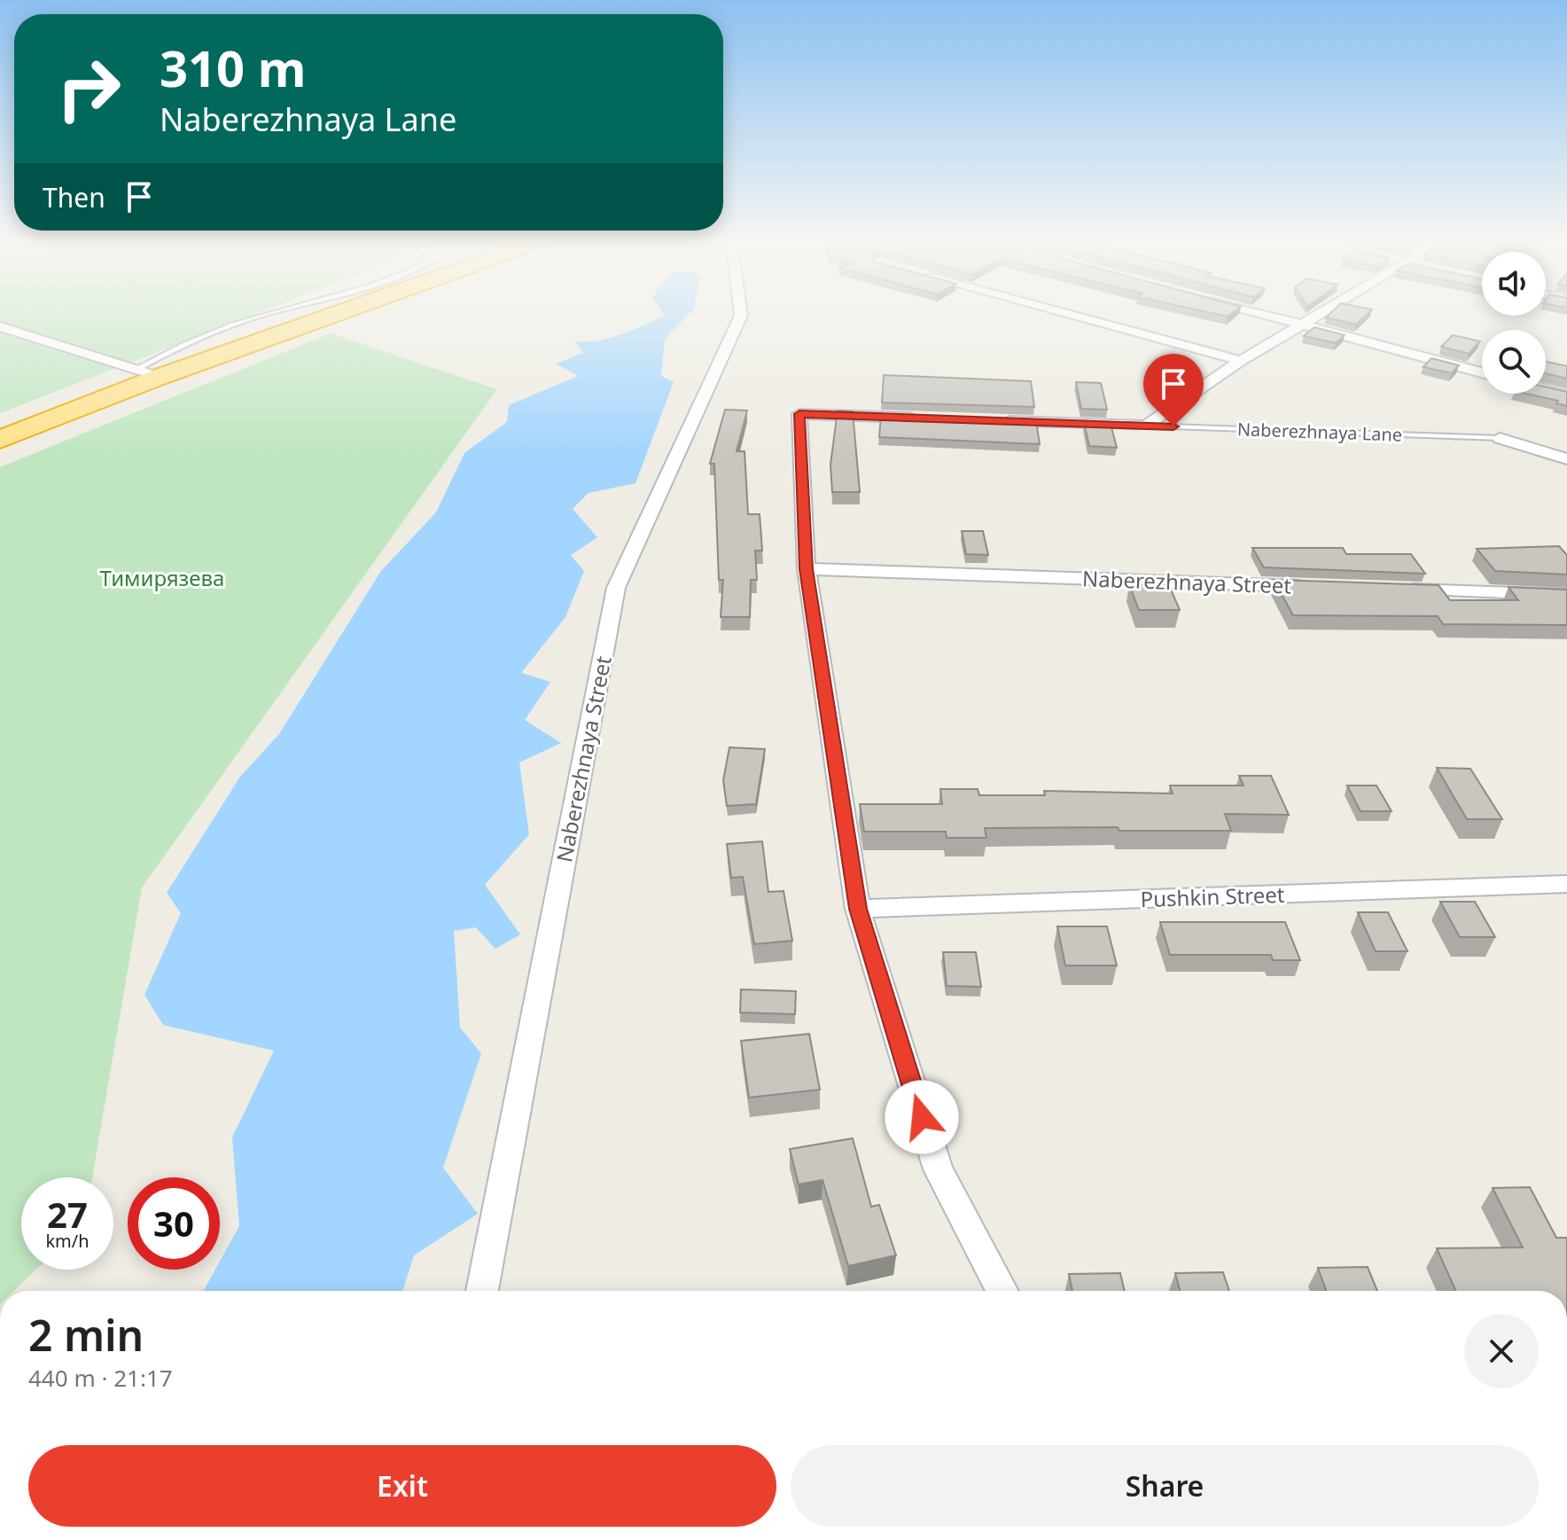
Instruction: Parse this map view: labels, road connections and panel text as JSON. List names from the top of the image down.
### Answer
{
  "streets": {
    "street": ["Naberezhnaya Lane", "Naberezhnaya Street", "Pushkin Street"]
  },
  "parks": ["Тимирязева"],
  "page": {
    "turn": ["310 m", "Naberezhnaya Lane"],
    "then": "Then",
    "speed": "27 km/h",
    "limit": "30",
    "heading": ["2 min", "440 m · 21:17"],
    "buttons": ["Exit", "Share"]
  }
}
